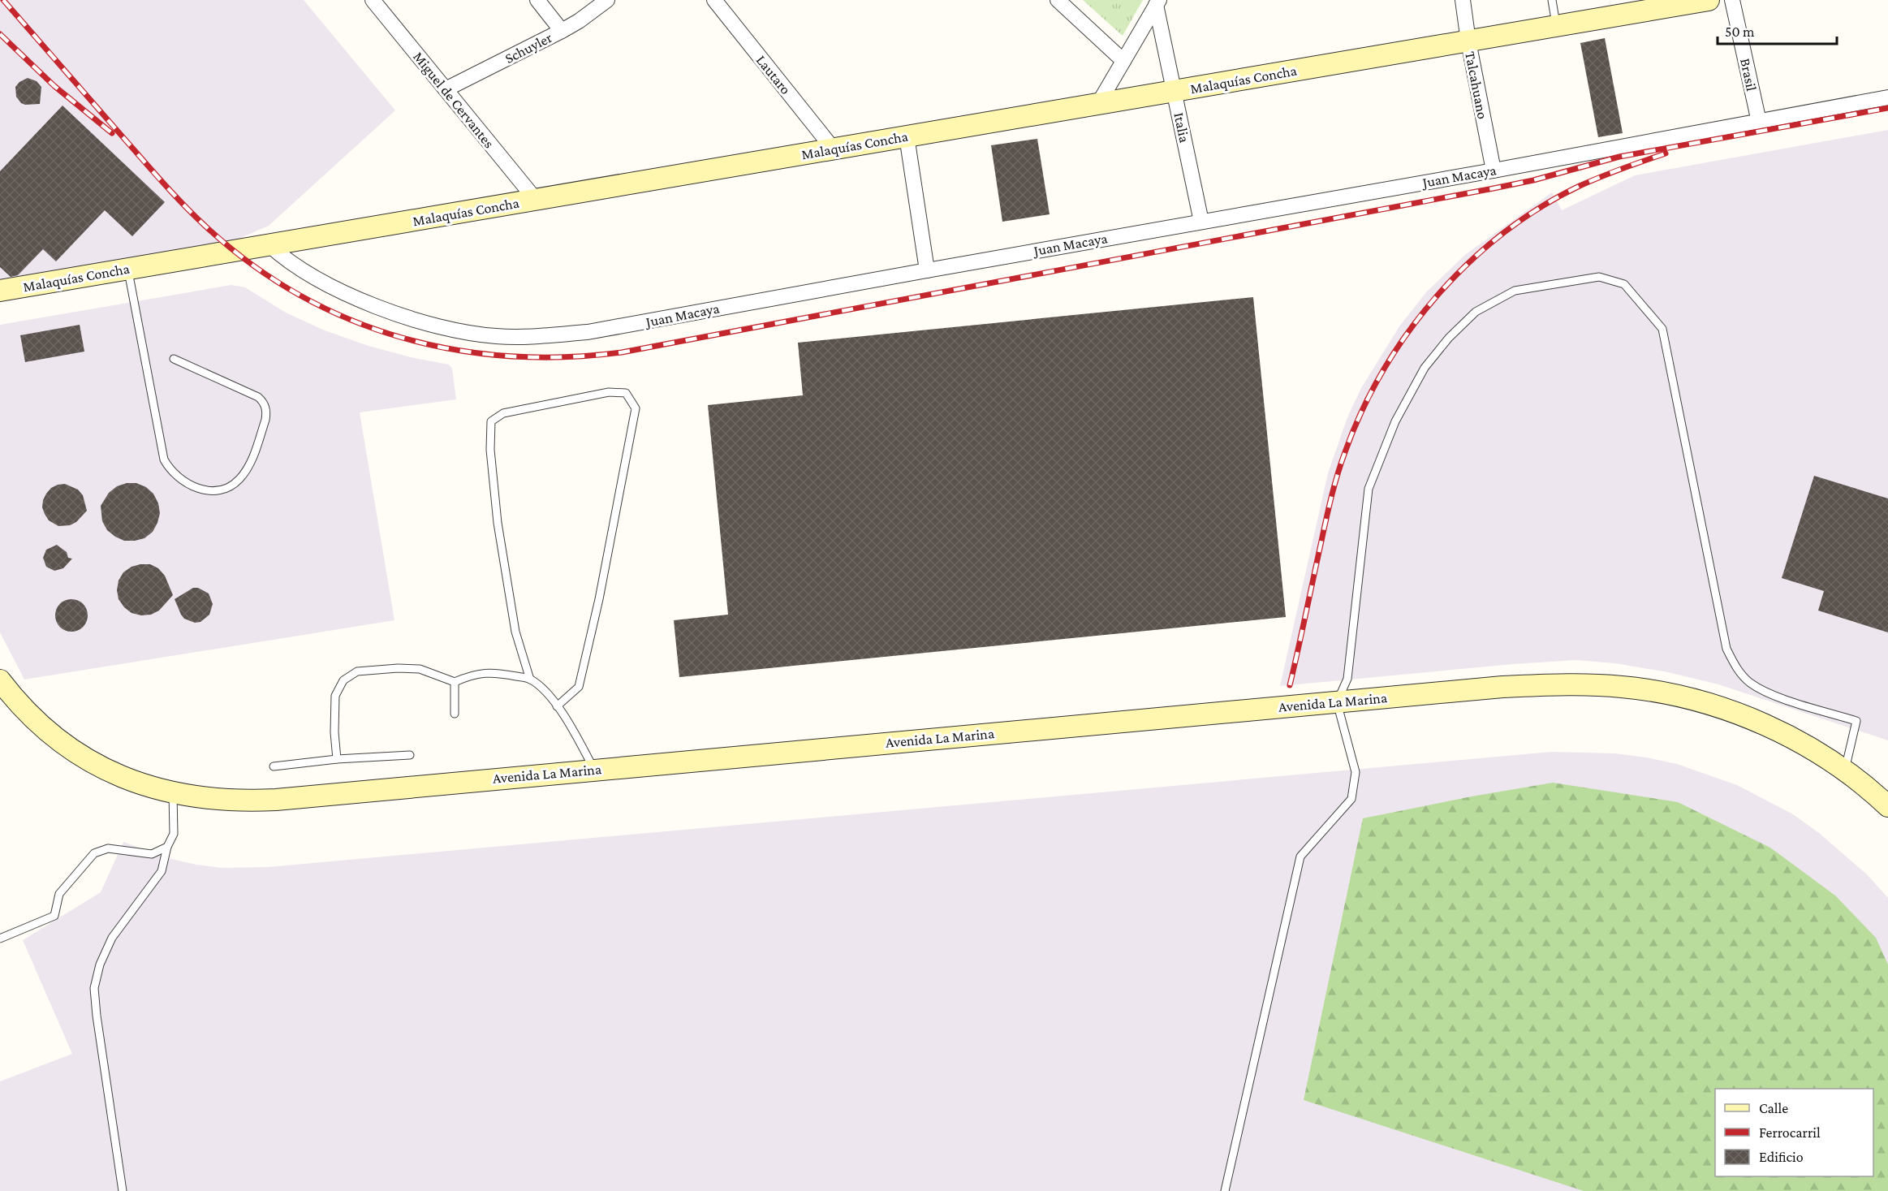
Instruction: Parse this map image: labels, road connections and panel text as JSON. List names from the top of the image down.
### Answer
{
  "streets": {
    "main road": ["Malaquías Concha", "Avenida La Marina"],
    "street": [
      "Schuyler",
      "Lautaro",
      "Brasil",
      "Talcahuano",
      "Miguel de Cervantes",
      "Italia",
      "Juan Macaya"
    ]
  },
  "crossings": [
    ["Schuyler", "Miguel de Cervantes"],
    ["Lautaro", "Malaquías Concha"],
    ["Brasil", "Juan Macaya"],
    ["Malaquías Concha", "Talcahuano"],
    ["Malaquías Concha", "Miguel de Cervantes"],
    ["Malaquías Concha", "Italia"],
    ["Malaquías Concha", "Juan Macaya"],
    ["Talcahuano", "Juan Macaya"],
    ["Italia", "Juan Macaya"]
  ],
  "legend": ["Calle", "Ferrocarril", "Edificio"],
  "scale_bar": "50 m"
}
